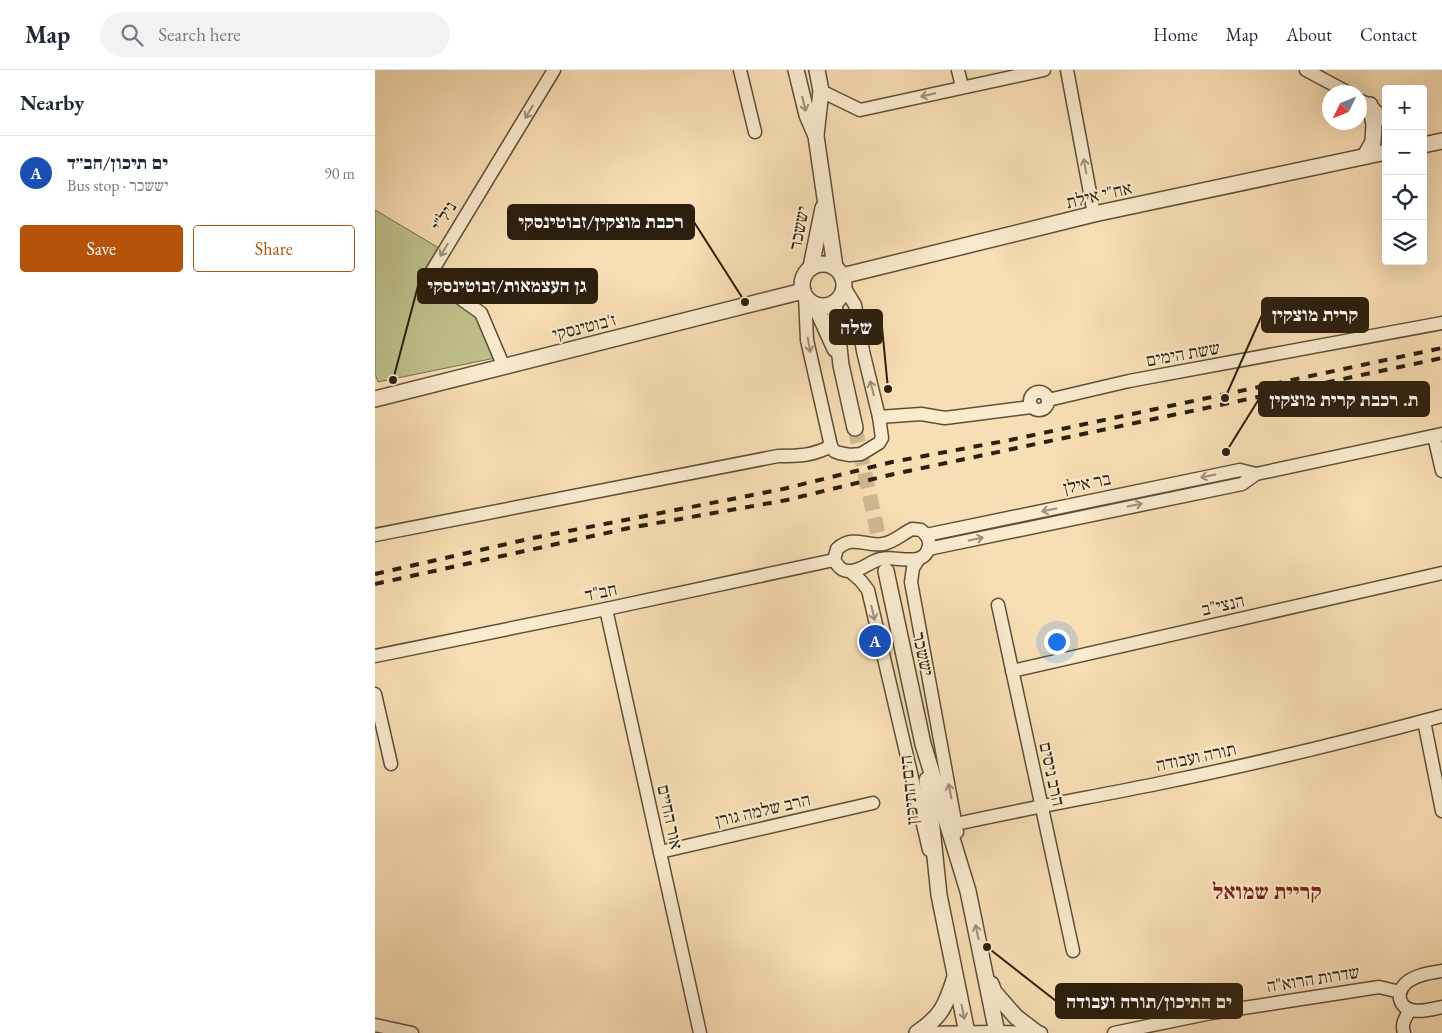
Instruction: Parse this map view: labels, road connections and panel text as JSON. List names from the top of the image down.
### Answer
{
  "streets": {
    "street": [
      "אח\"י אילת",
      "ניל\"י",
      "יששכר",
      "ז'בוטינסקי",
      "ששת הימים",
      "בר אילן",
      "חב\"ד",
      "הנצי\"ב",
      "תורה ועבודה",
      "הרב ניסים",
      "הים התיכון",
      "הרב שלמה גורן",
      "אור החיים",
      "שדרות הרוא\"ה"
    ]
  },
  "crossings": [
    ["אח\"י אילת", "יששכר"],
    ["אח\"י אילת", "ז'בוטינסקי"],
    ["ניל\"י", "ז'בוטינסקי"],
    ["יששכר", "ז'בוטינסקי"],
    ["יששכר", "הים התיכון"],
    ["בר אילן", "חב\"ד"],
    ["חב\"ד", "אור החיים"],
    ["הנצי\"ב", "הרב ניסים"],
    ["תורה ועבודה", "הרב ניסים"],
    ["הרב שלמה גורן", "אור החיים"]
  ],
  "one_way": ["ניל\"י"],
  "districts": ["קריית שמואל"],
  "places": [
    "רכבת מוצקין/זבוטינסקי",
    "גן העצמאות/זבוטינסקי",
    "שלה",
    "קרית מוצקין",
    "ת. רכבת קרית מוצקין",
    "ים התיכון/תורה ועבודה"
  ],
  "north": "bottom left",
  "page": {
    "header": "Map",
    "search": "Search here",
    "nav": [
      "Home",
      "Map",
      "About",
      "Contact"
    ],
    "heading": "Nearby",
    "map_buttons": ["+", "−"],
    "list": [
      {
        "mark": "A",
        "name": "ים תיכון/חב״ד",
        "note": "Bus stop · יששכר",
        "value": "90 m"
      }
    ],
    "buttons": ["Save", "Share"],
    "pins": "A"
  }
}
